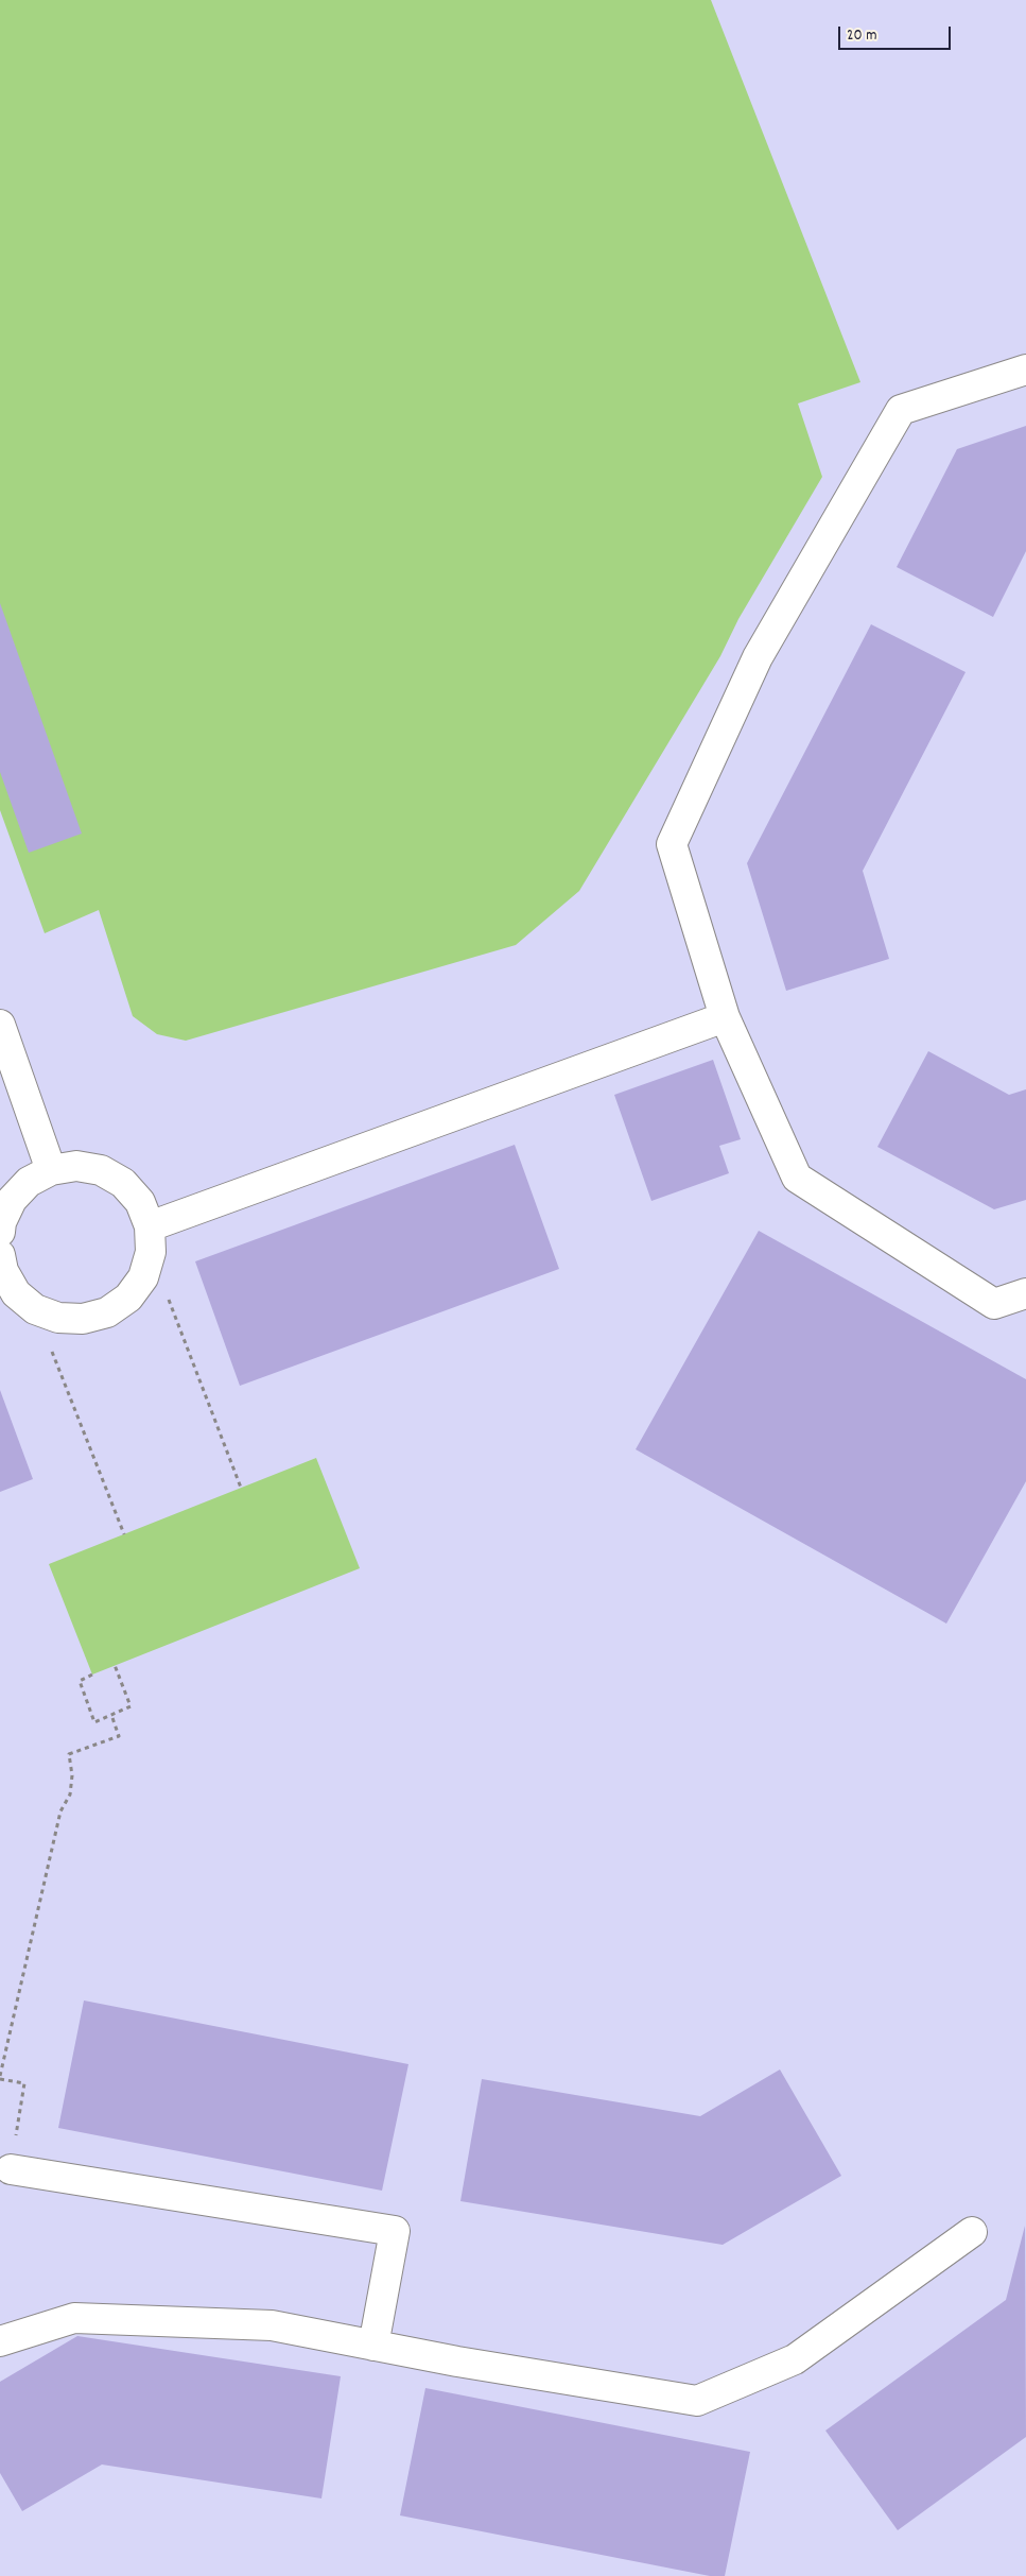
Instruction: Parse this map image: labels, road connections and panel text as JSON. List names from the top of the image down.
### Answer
{
  "scale_bar": "20 m"
}
